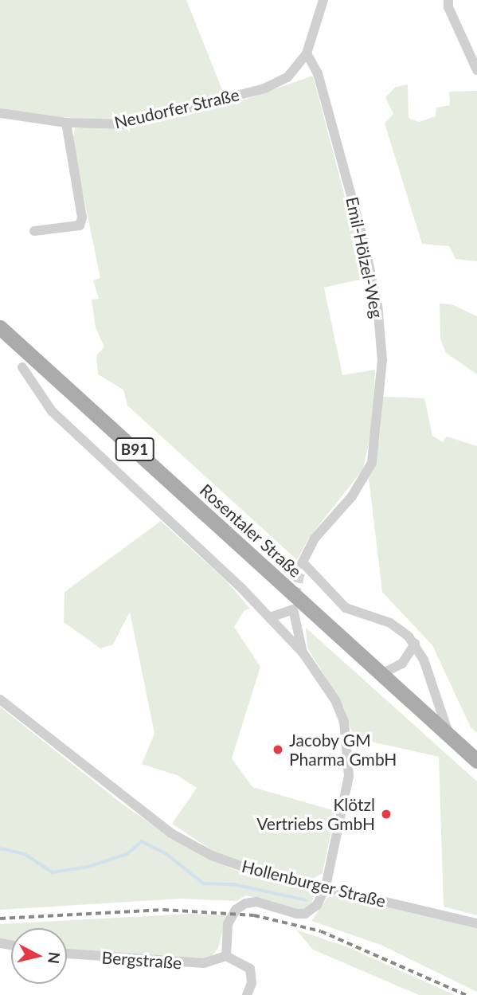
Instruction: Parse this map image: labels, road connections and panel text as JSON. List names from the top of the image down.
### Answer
{
  "streets": {
    "main road": ["B91", "Rosentaler Straße"],
    "street": [
      "Neudorfer Straße",
      "Emil-Hölzel-Weg",
      "Hollenburger Straße",
      "Bergstraße"
    ]
  },
  "crossings": [
    ["Neudorfer Straße", "Emil-Hölzel-Weg"],
    ["Emil-Hölzel-Weg", "Rosentaler Straße"]
  ],
  "places": ["Jacoby GM Pharma GmbH", "Klötzl Vertriebs GmbH"],
  "north": "right"
}
